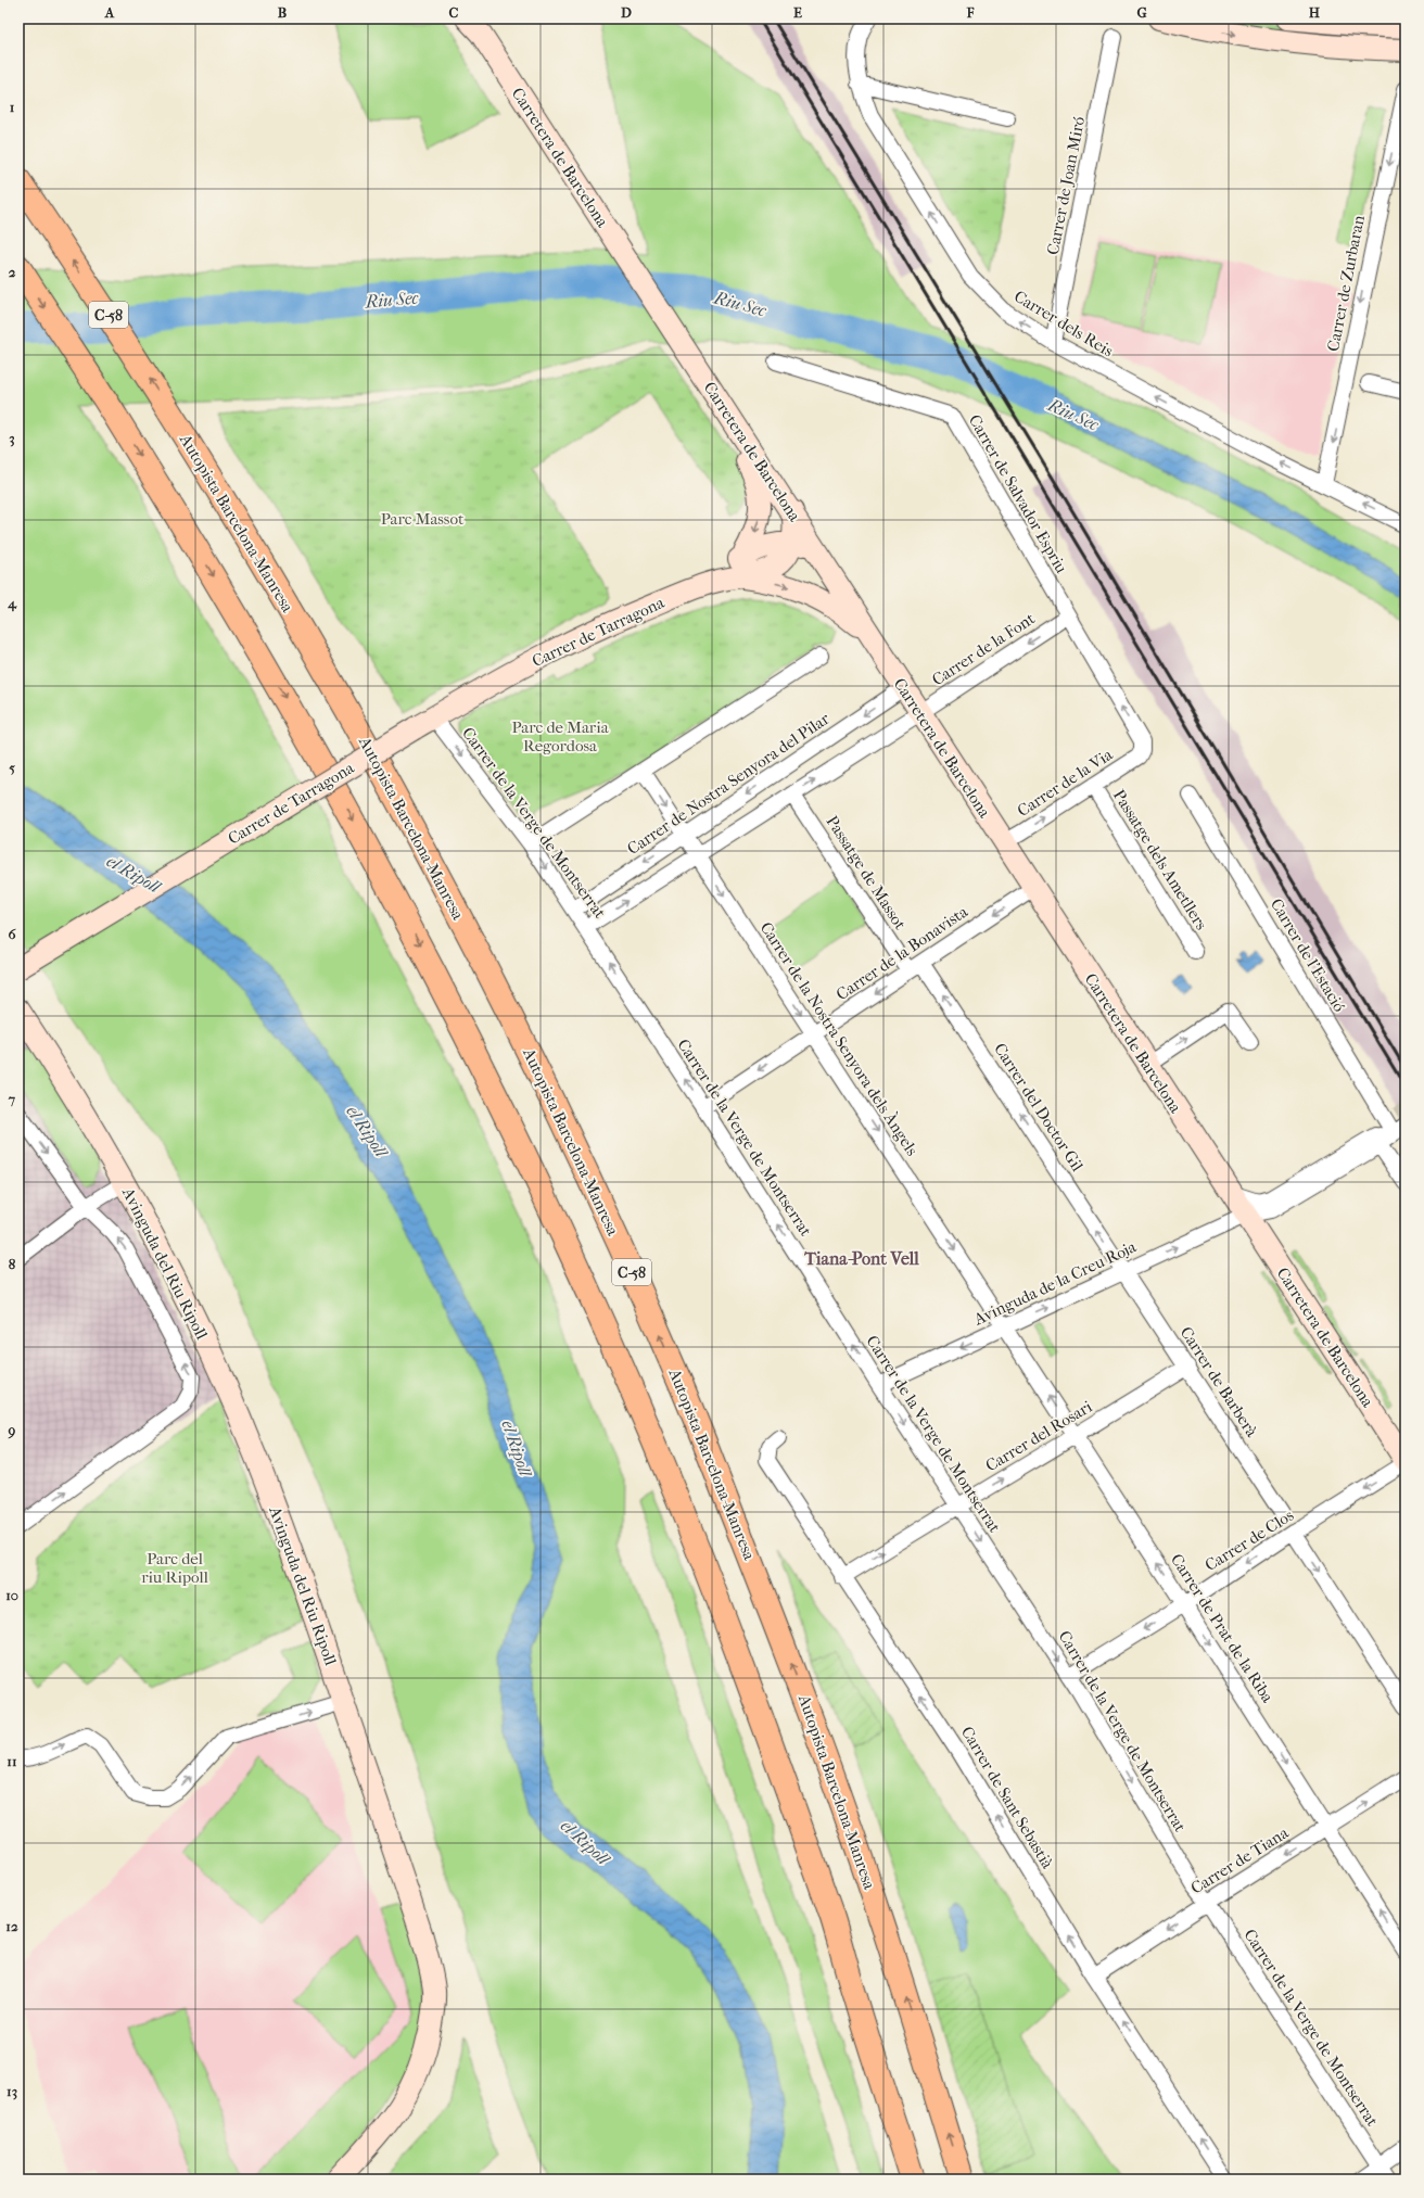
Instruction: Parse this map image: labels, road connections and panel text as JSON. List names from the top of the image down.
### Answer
{
  "streets": {
    "highway": ["C-58", "Autopista Barcelona-Manresa"],
    "main road": ["Carretera de Barcelona", "Carrer de Tarragona", "Avinguda del Riu Ripoll"],
    "street": [
      "Carrer de Joan Miró",
      "Carrer de Zurbaran",
      "Carrer dels Reis",
      "Carrer de Salvador Espriu",
      "Carrer de la Font",
      "Carrer de la Via",
      "Carrer de Nostra Senyora del Pilar",
      "Carrer de la Verge de Montserrat",
      "Passatge dels Ametllers",
      "Passatge de Massot",
      "Carrer de la Bonavista",
      "Carrer de l'Estació",
      "Carrer de la Nostra Senyora dels Àngels",
      "Carrer del Doctor Gil",
      "Avinguda de la Creu Roja",
      "Carrer de Barberà",
      "Carrer del Rosari",
      "Carrer de Clos",
      "Carrer de Prat de la Riba",
      "Carrer de Sant Sebastià",
      "Carrer de Tiana"
    ]
  },
  "crossings": [
    ["Carretera de Barcelona", "Carrer de la Font"],
    ["Carretera de Barcelona", "Carrer de la Via"],
    ["Carretera de Barcelona", "Carrer de Nostra Senyora del Pilar"],
    ["Carretera de Barcelona", "Carrer de la Bonavista"],
    ["Carretera de Barcelona", "Avinguda de la Creu Roja"],
    ["Carretera de Barcelona", "Carrer de Clos"],
    ["Carrer de Joan Miró", "Carrer dels Reis"],
    ["Carrer de Zurbaran", "Carrer dels Reis"],
    ["Carrer de Salvador Espriu", "Carrer de la Font"],
    ["Carrer de Salvador Espriu", "Carrer de la Via"],
    ["Carrer de Tarragona", "Carrer de la Verge de Montserrat"],
    ["Carrer de la Via", "Passatge dels Ametllers"],
    ["Carrer de Nostra Senyora del Pilar", "Carrer de la Verge de Montserrat"],
    ["Carrer de Nostra Senyora del Pilar", "Carrer de la Nostra Senyora dels Àngels"],
    ["Carrer de la Verge de Montserrat", "Carrer de la Bonavista"],
    ["Carrer de la Verge de Montserrat", "Avinguda de la Creu Roja"],
    ["Carrer de la Verge de Montserrat", "Carrer del Rosari"],
    ["Carrer de la Verge de Montserrat", "Carrer de Clos"],
    ["Carrer de la Verge de Montserrat", "Carrer de Tiana"],
    ["Passatge de Massot", "Carrer de la Bonavista"],
    ["Passatge de Massot", "Carrer del Doctor Gil"],
    ["Carrer de la Bonavista", "Carrer de la Nostra Senyora dels Àngels"],
    ["Carrer de la Bonavista", "Carrer del Doctor Gil"],
    ["Carrer de l'Estació", "Avinguda de la Creu Roja"],
    ["Carrer de la Nostra Senyora dels Àngels", "Avinguda de la Creu Roja"],
    ["Carrer de la Nostra Senyora dels Àngels", "Carrer de Prat de la Riba"],
    ["Carrer del Doctor Gil", "Avinguda de la Creu Roja"],
    ["Carrer del Doctor Gil", "Carrer de Barberà"],
    ["Avinguda de la Creu Roja", "Carrer de Barberà"],
    ["Avinguda de la Creu Roja", "Carrer de Prat de la Riba"],
    ["Carrer de Barberà", "Carrer del Rosari"],
    ["Carrer del Rosari", "Carrer de Prat de la Riba"],
    ["Carrer del Rosari", "Carrer de Sant Sebastià"],
    ["Carrer de Clos", "Carrer de Prat de la Riba"],
    ["Carrer de Prat de la Riba", "Carrer de Tiana"],
    ["Carrer de Sant Sebastià", "Carrer de Tiana"]
  ],
  "one_way": [
    "Carrer de Zurbaran",
    "Carrer dels Reis",
    "Carrer de la Font",
    "Carrer de la Via",
    "Carrer de la Bonavista",
    "Carrer de la Nostra Senyora dels Àngels",
    "Carrer del Doctor Gil",
    "Carrer del Rosari",
    "Carrer de Clos",
    "Carrer de Sant Sebastià"
  ],
  "districts": ["Tiana-Pont Vell"],
  "water": ["Riu Sec", "el Ripoll"],
  "parks": ["Parc Massot", "Parc de Maria Regordosa", "Parc del riu Ripoll"],
  "grid": {
    "columns": [
      "A",
      "B",
      "C",
      "D",
      "E",
      "F",
      "G",
      "H"
    ],
    "rows": [
      "1",
      "2",
      "3",
      "4",
      "5",
      "6",
      "7",
      "8",
      "9",
      "10",
      "11",
      "12",
      "13"
    ]
  }
}
